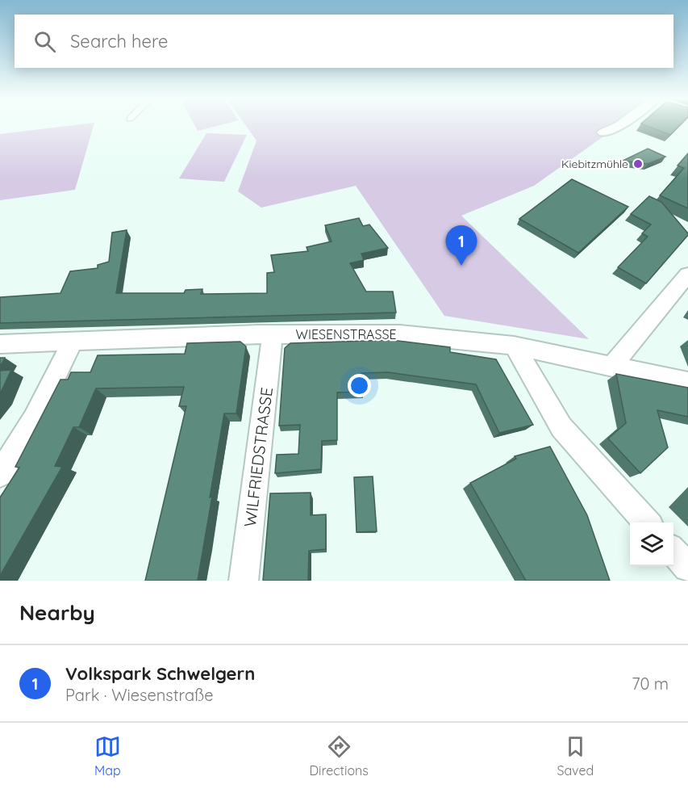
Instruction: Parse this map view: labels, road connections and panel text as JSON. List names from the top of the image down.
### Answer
{
  "streets": {
    "street": ["WIESENSTRASSE", "WILFRIEDSTRASSE"]
  },
  "crossings": [
    ["WIESENSTRASSE", "WILFRIEDSTRASSE"]
  ],
  "places": ["Kiebitzmühle"],
  "page": {
    "search": "Search here",
    "pins": "1",
    "heading": "Nearby",
    "list": [
      {
        "mark": "1",
        "name": "Volkspark Schwelgern",
        "note": "Park · Wiesenstraße",
        "value": "70 m"
      }
    ],
    "nav": ["Map", "Directions", "Saved"]
  }
}
